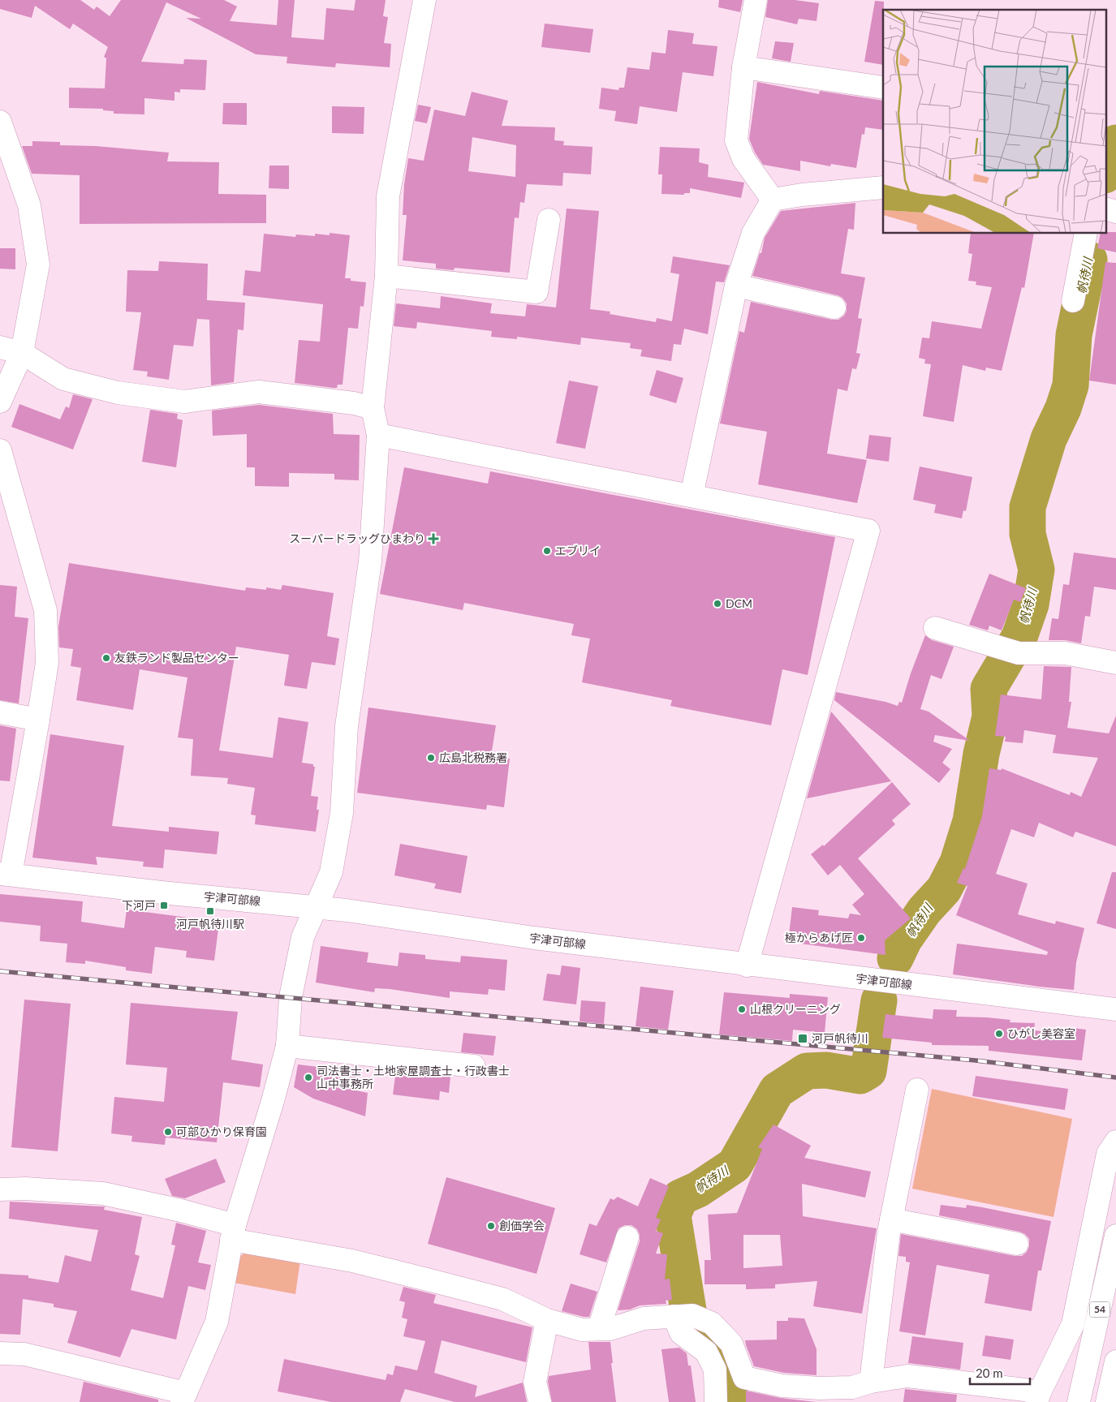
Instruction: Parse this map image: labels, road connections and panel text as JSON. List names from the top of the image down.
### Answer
{
  "streets": {
    "main road": ["宇津可部線", "54"]
  },
  "water": ["帆待川"],
  "places": {
    "health": ["スーパードラッグひまわり"],
    "other": [
      "エブリイ",
      "DCM",
      "友鉄ランド製品センター",
      "広島北税務署",
      "極からあげ匠",
      "山根クリーニング",
      "ひがし美容室",
      "司法書士・土地家屋調査士・行政書士 山中事務所",
      "可部ひかり保育園",
      "創価学会"
    ],
    "transit": ["下河戸", "河戸帆待川駅", "河戸帆待川"]
  },
  "scale_bar": "20 m"
}
